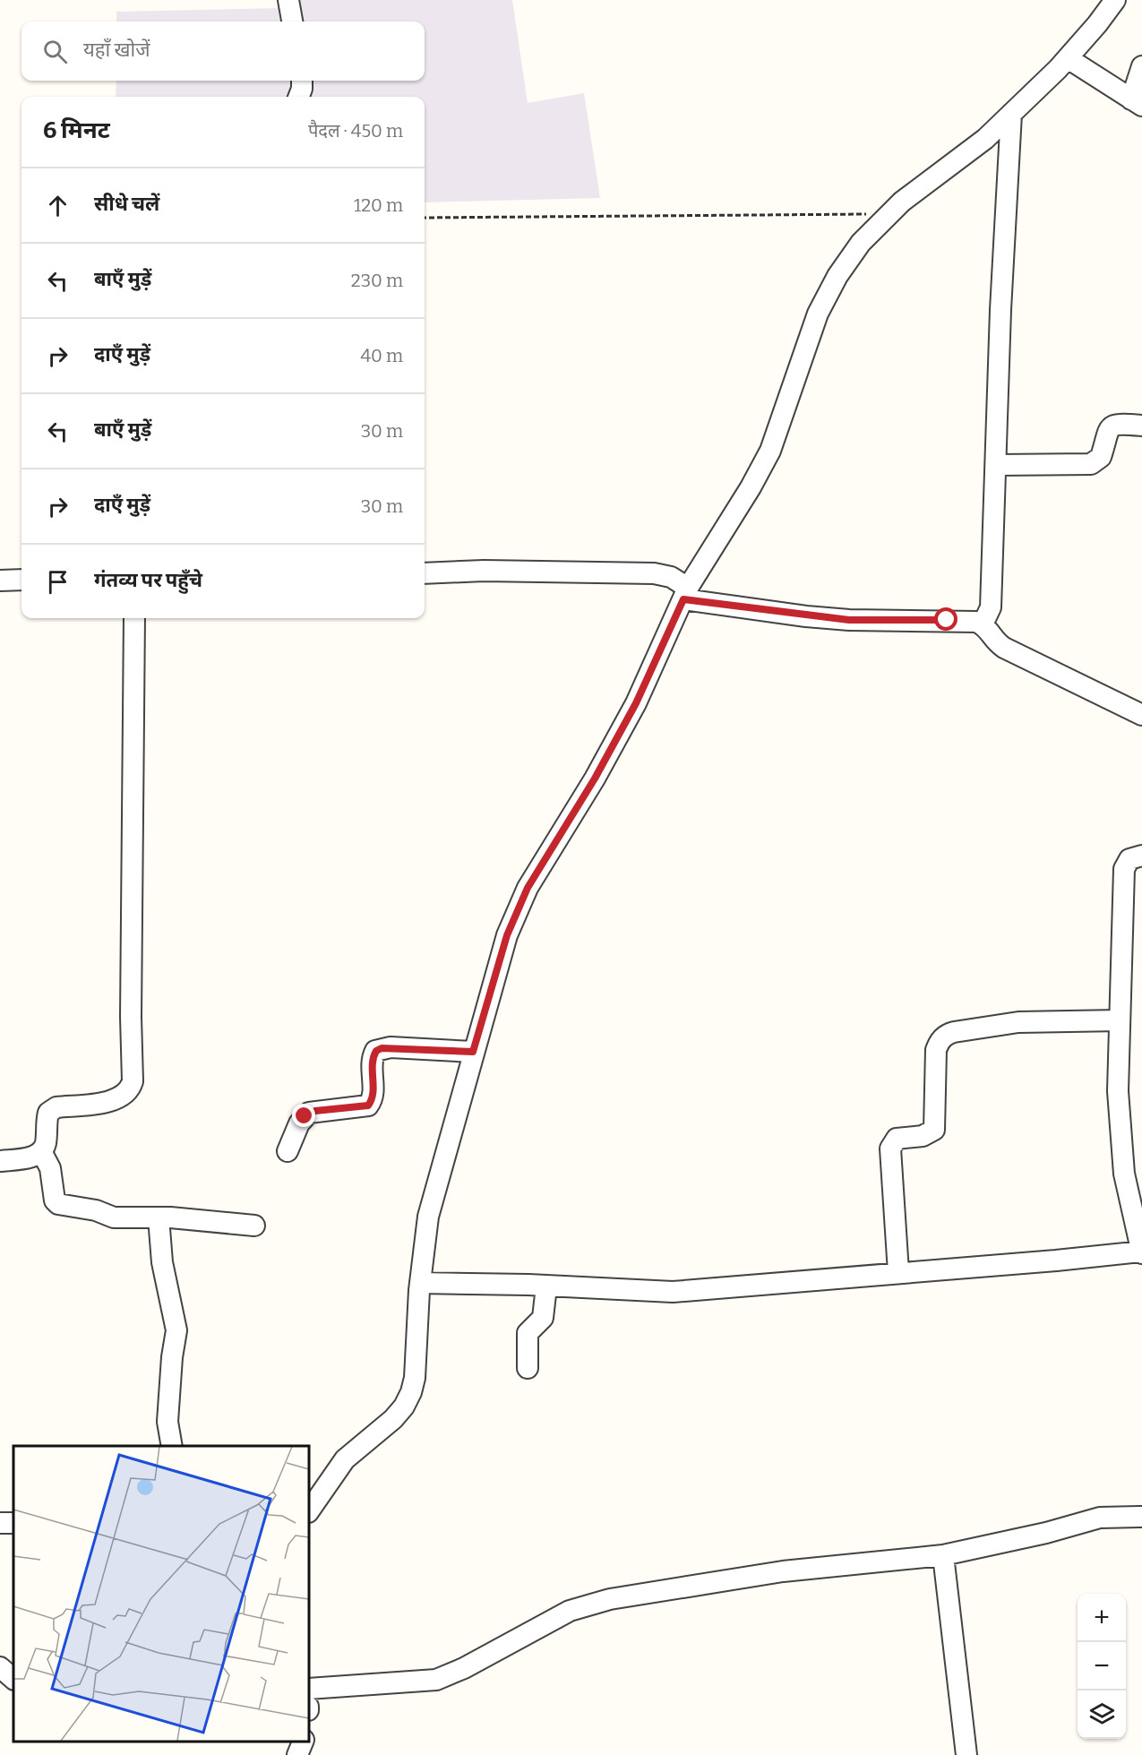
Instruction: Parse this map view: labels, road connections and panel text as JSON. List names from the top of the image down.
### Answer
{
  "page": {
    "search": "यहाँ खोजें",
    "heading": ["6 मिनट", "पैदल · 450 m"],
    "list": [
      ["सीधे चलें", "120 m"],
      ["बाएँ मुड़ें", "230 m"],
      ["दाएँ मुड़ें", "40 m"],
      ["बाएँ मुड़ें", "30 m"],
      ["दाएँ मुड़ें", "30 m"],
      "गंतव्य पर पहुँचे"
    ],
    "map_buttons": ["+", "−"]
  }
}
